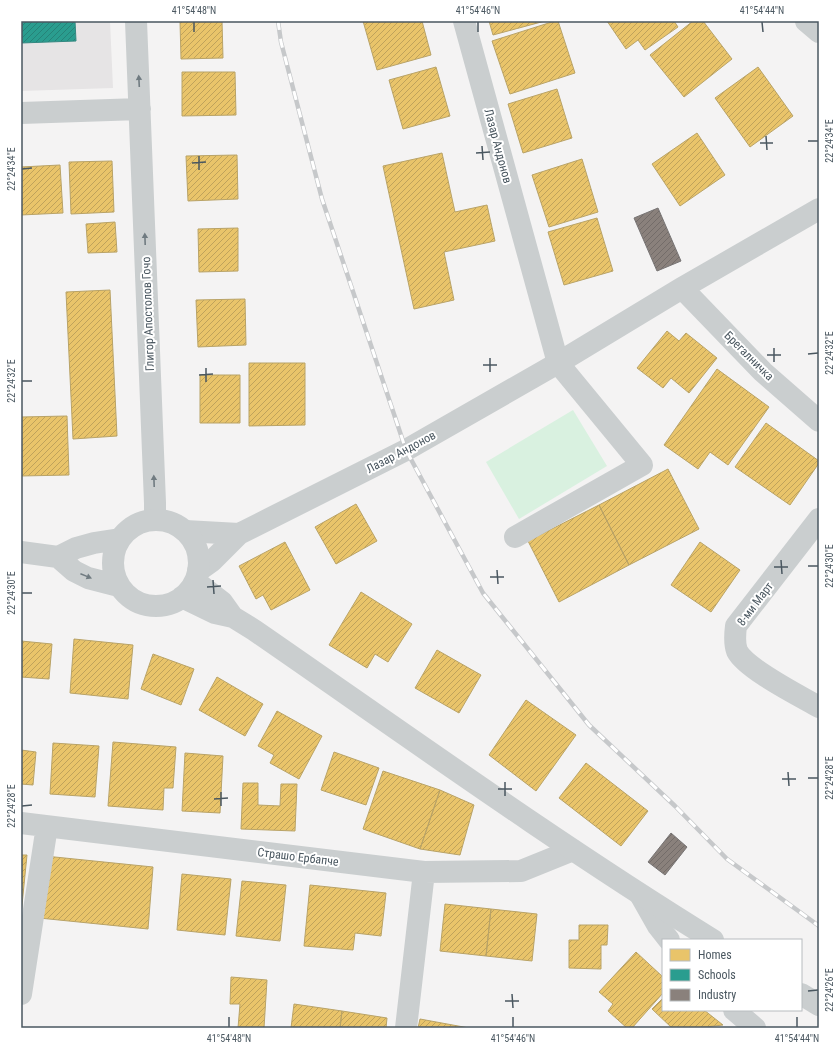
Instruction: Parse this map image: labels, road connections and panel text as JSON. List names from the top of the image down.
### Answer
{
  "streets": {
    "street": [
      "Лазар Андонов",
      "Глигор Апостолов Гочо",
      "Брегалничка",
      "8-ми Март",
      "Страшо Ербапче"
    ]
  },
  "crossings": [
    ["Лазар Андонов", "Глигор Апостолов Гочо"],
    ["Лазар Андонов", "Брегалничка"]
  ],
  "one_way": ["Глигор Апостолов Гочо"],
  "legend": ["Homes", "Schools", "Industry"],
  "coordinates": [
    "41°54'48\"N",
    "41°54'46\"N",
    "41°54'44\"N",
    "22°24'34\"E",
    "22°24'32\"E",
    "22°24'30\"E",
    "22°24'28\"E",
    "22°24'26\"E"
  ]
}
